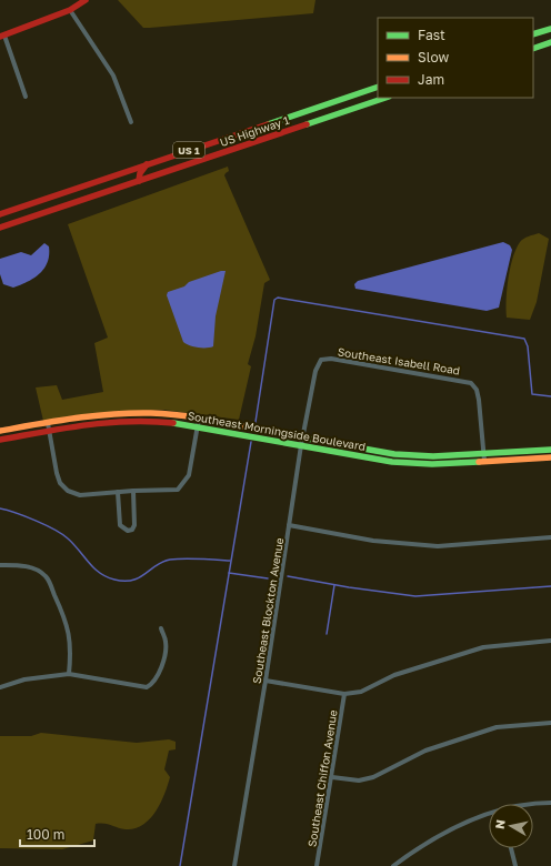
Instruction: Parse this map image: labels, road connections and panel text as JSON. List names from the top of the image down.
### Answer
{
  "streets": {
    "street": [
      "US Highway 1",
      "US 1",
      "Southeast Isabell Road",
      "Southeast Morningside Boulevard",
      "Southeast Blockton Avenue",
      "Southeast Chiffon Avenue"
    ]
  },
  "crossings": [
    ["Southeast Isabell Road", "Southeast Morningside Boulevard"],
    ["Southeast Isabell Road", "Southeast Blockton Avenue"],
    ["Southeast Morningside Boulevard", "Southeast Blockton Avenue"]
  ],
  "legend": ["Fast", "Slow", "Jam"],
  "scale_bar": "100 m",
  "north": "left"
}
